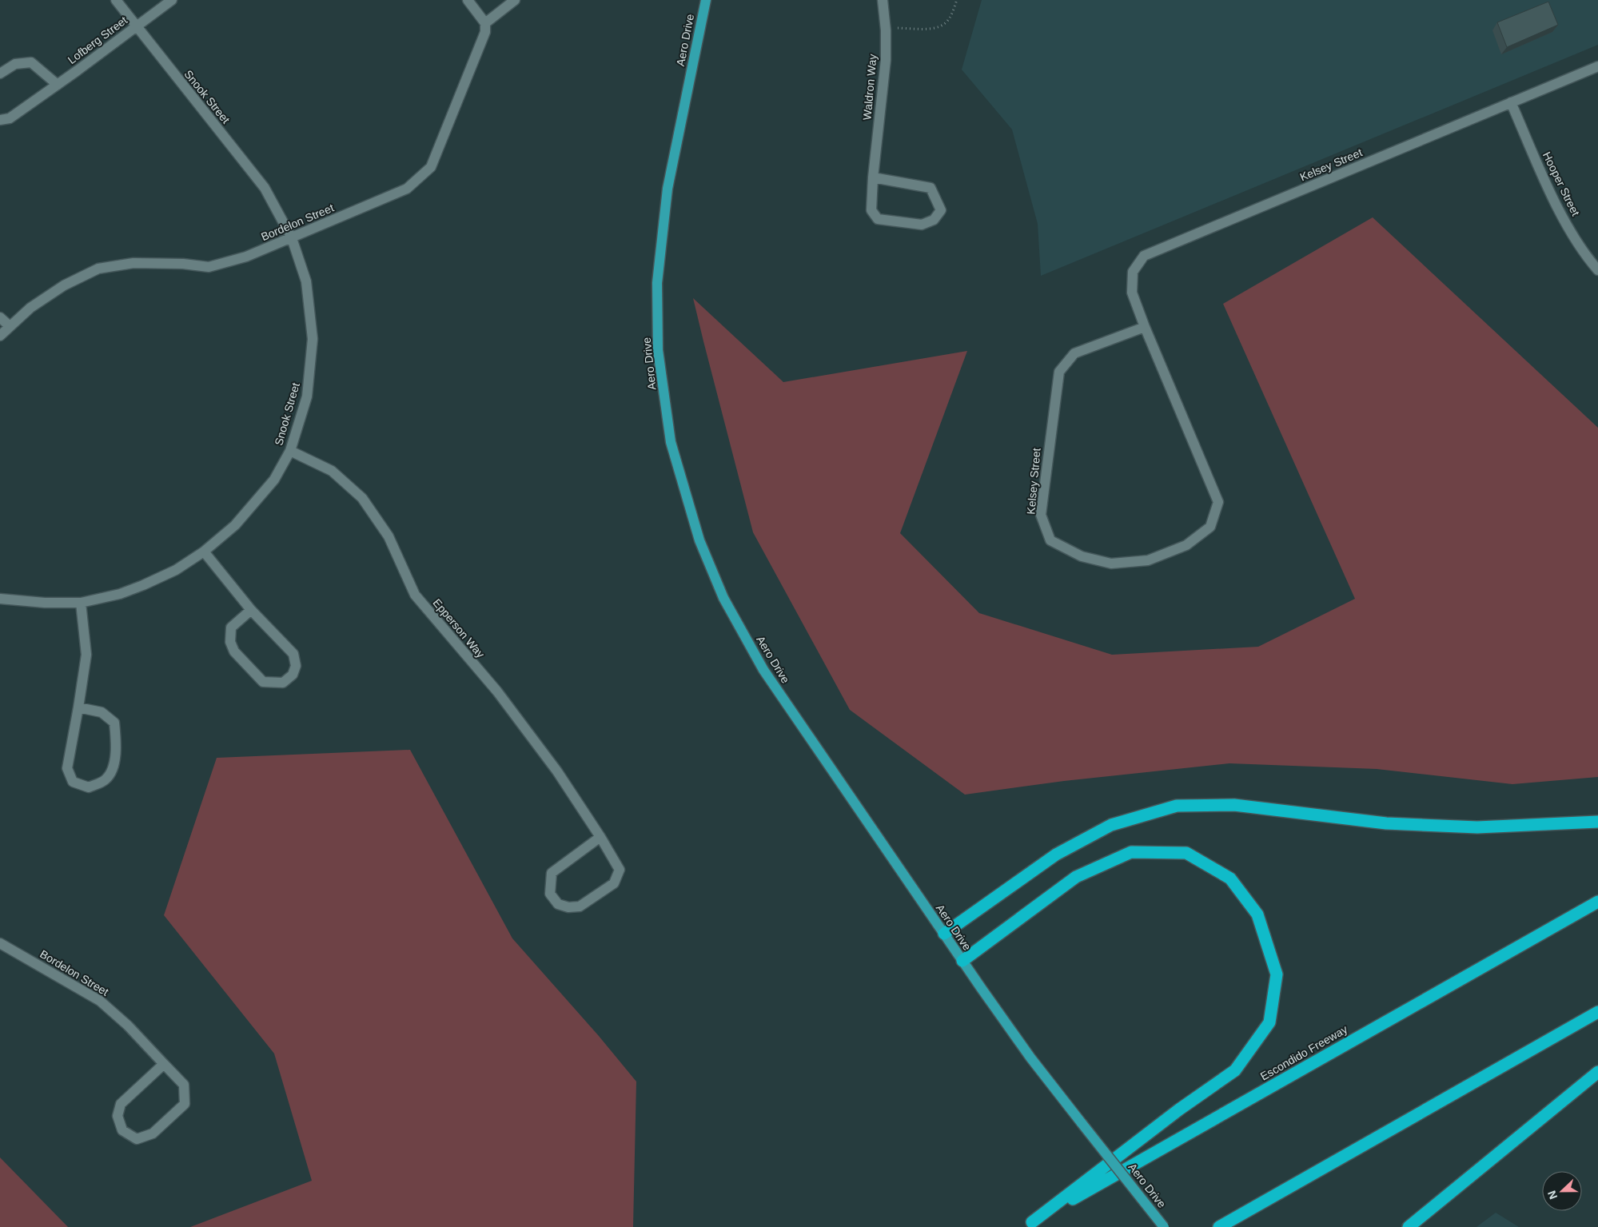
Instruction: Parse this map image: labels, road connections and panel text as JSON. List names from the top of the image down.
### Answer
{
  "streets": {
    "highway": ["Escondido Freeway"],
    "main road": ["Aero Drive"],
    "street": [
      "Lofberg Street",
      "Waldron Way",
      "Snook Street",
      "Kelsey Street",
      "Hooper Street",
      "Bordelon Street",
      "Epperson Way"
    ]
  },
  "crossings": [
    ["Lofberg Street", "Snook Street"],
    ["Snook Street", "Bordelon Street"],
    ["Snook Street", "Epperson Way"],
    ["Kelsey Street", "Hooper Street"]
  ],
  "north": "left"
}
